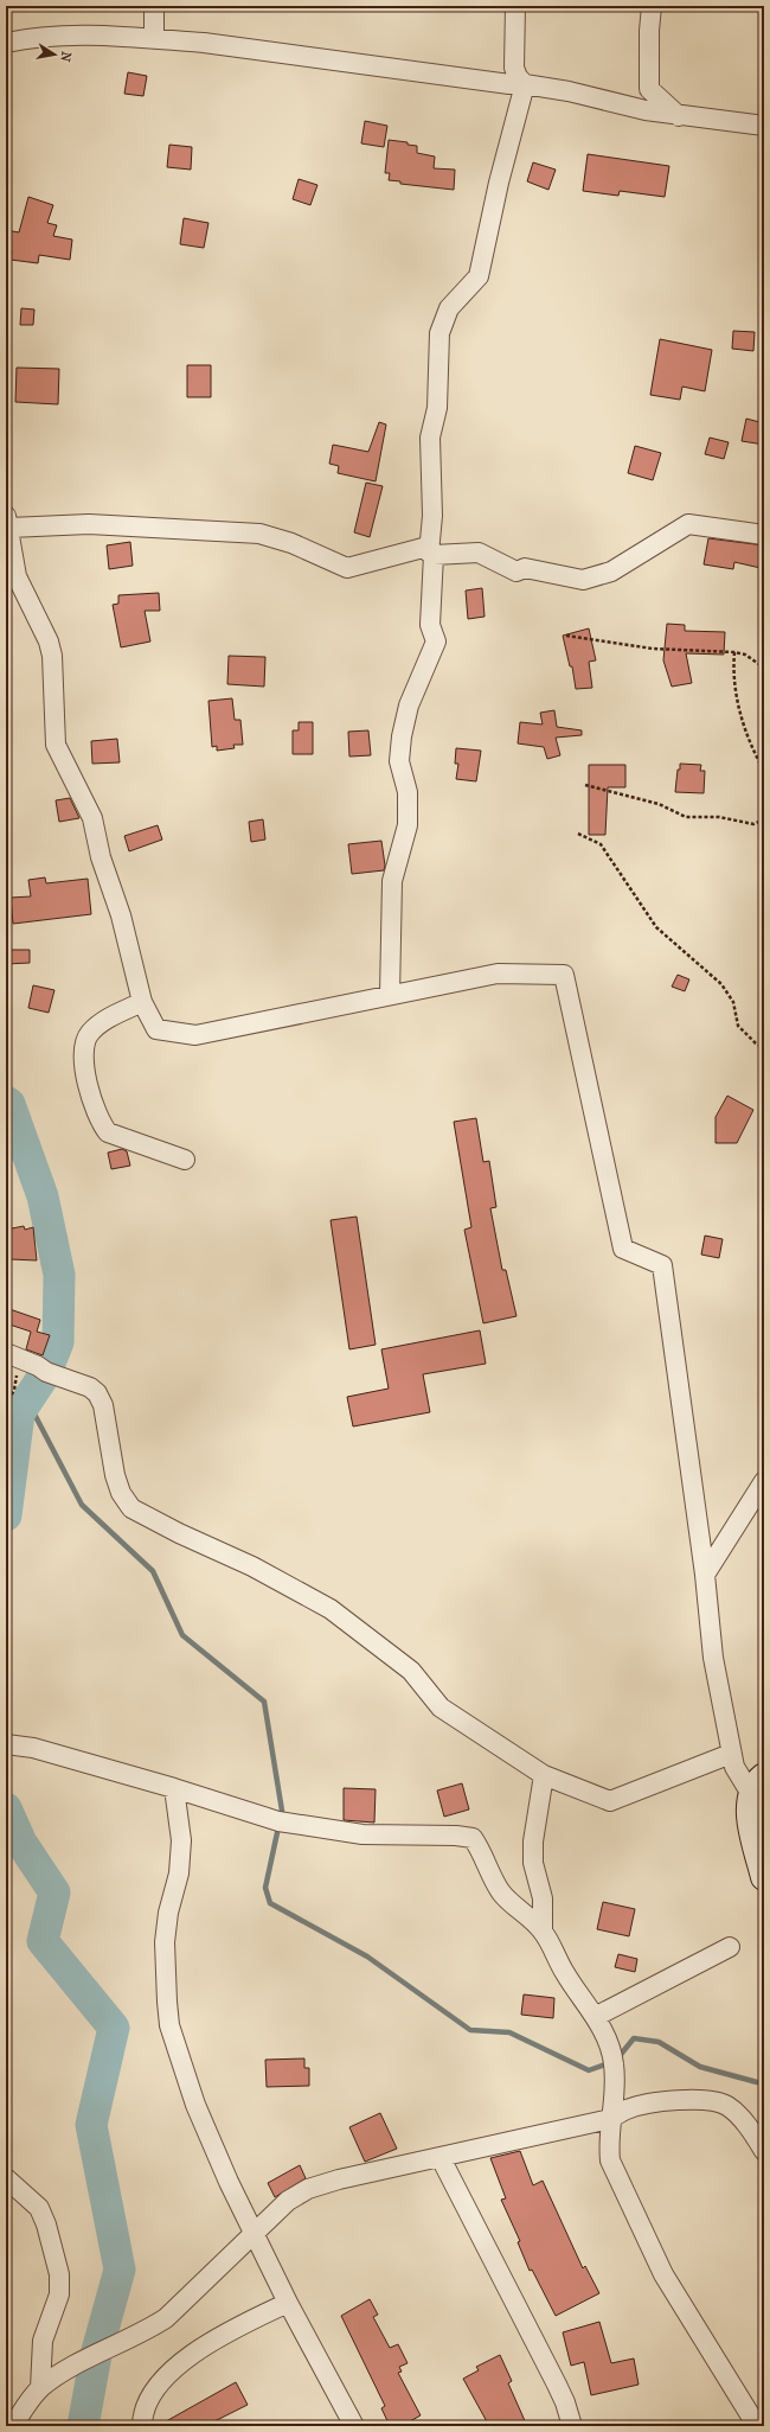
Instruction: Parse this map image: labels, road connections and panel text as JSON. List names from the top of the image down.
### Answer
{
  "north": "right"
}
